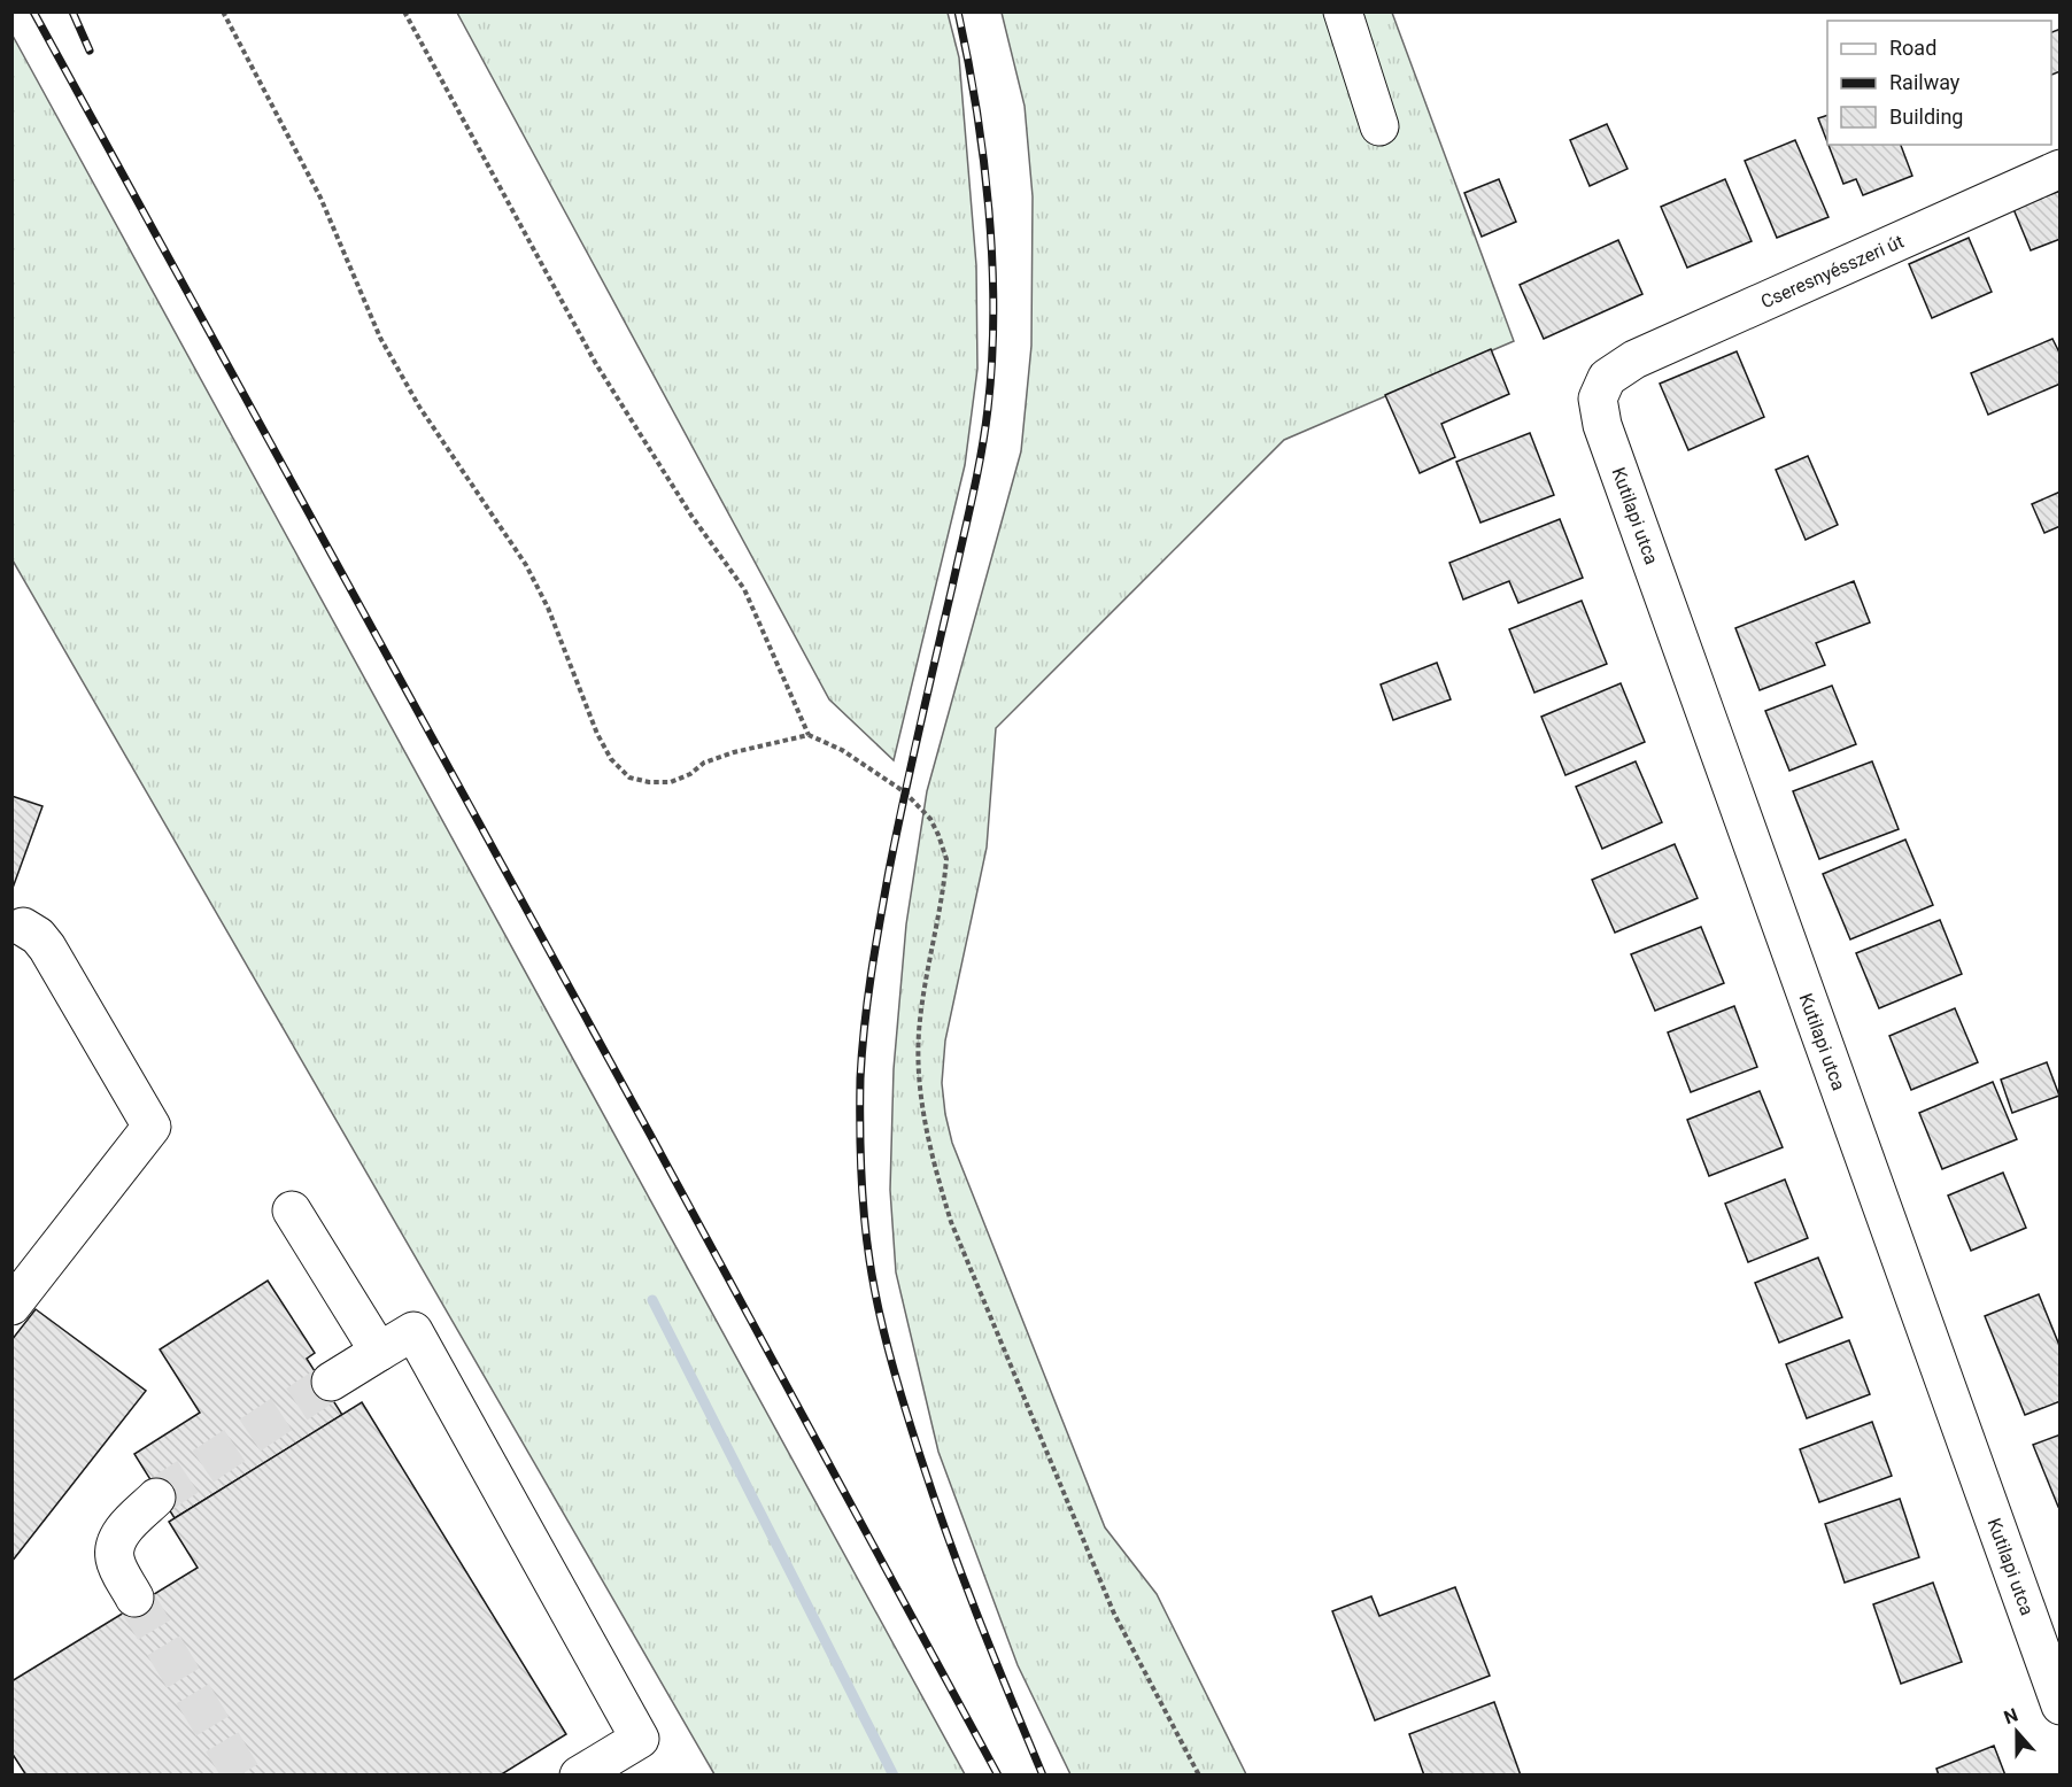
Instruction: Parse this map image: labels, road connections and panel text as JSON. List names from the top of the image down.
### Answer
{
  "streets": {
    "street": ["Cseresnyésszeri út", "Kutilapi utca"]
  },
  "crossings": [
    ["Cseresnyésszeri út", "Kutilapi utca"]
  ],
  "legend": ["Road", "Railway", "Building"],
  "north": "top"
}
